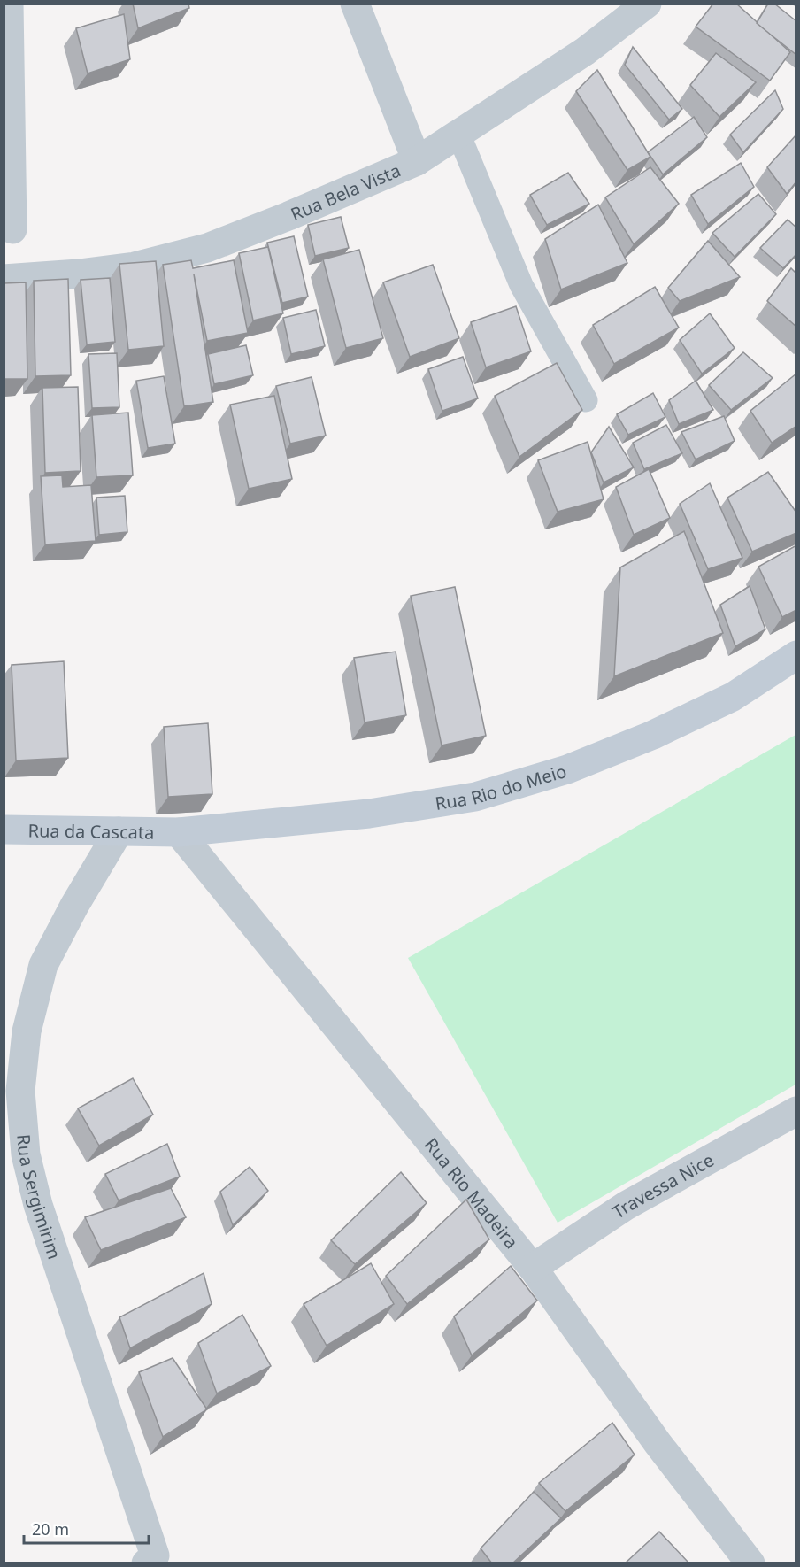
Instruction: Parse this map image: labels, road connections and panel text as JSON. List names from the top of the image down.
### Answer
{
  "streets": {
    "main road": ["Rua Rio do Meio", "Rua da Cascata"],
    "street": [
      "Rua Bela Vista",
      "Travessa Nice",
      "Rua Rio Madeira",
      "Rua Sergimirim"
    ]
  },
  "crossings": [
    ["Rua Rio do Meio", "Rua da Cascata"],
    ["Rua Rio do Meio", "Rua Rio Madeira"],
    ["Rua da Cascata", "Rua Rio Madeira"],
    ["Rua da Cascata", "Rua Sergimirim"],
    ["Travessa Nice", "Rua Rio Madeira"]
  ],
  "scale_bar": "20 m"
}
